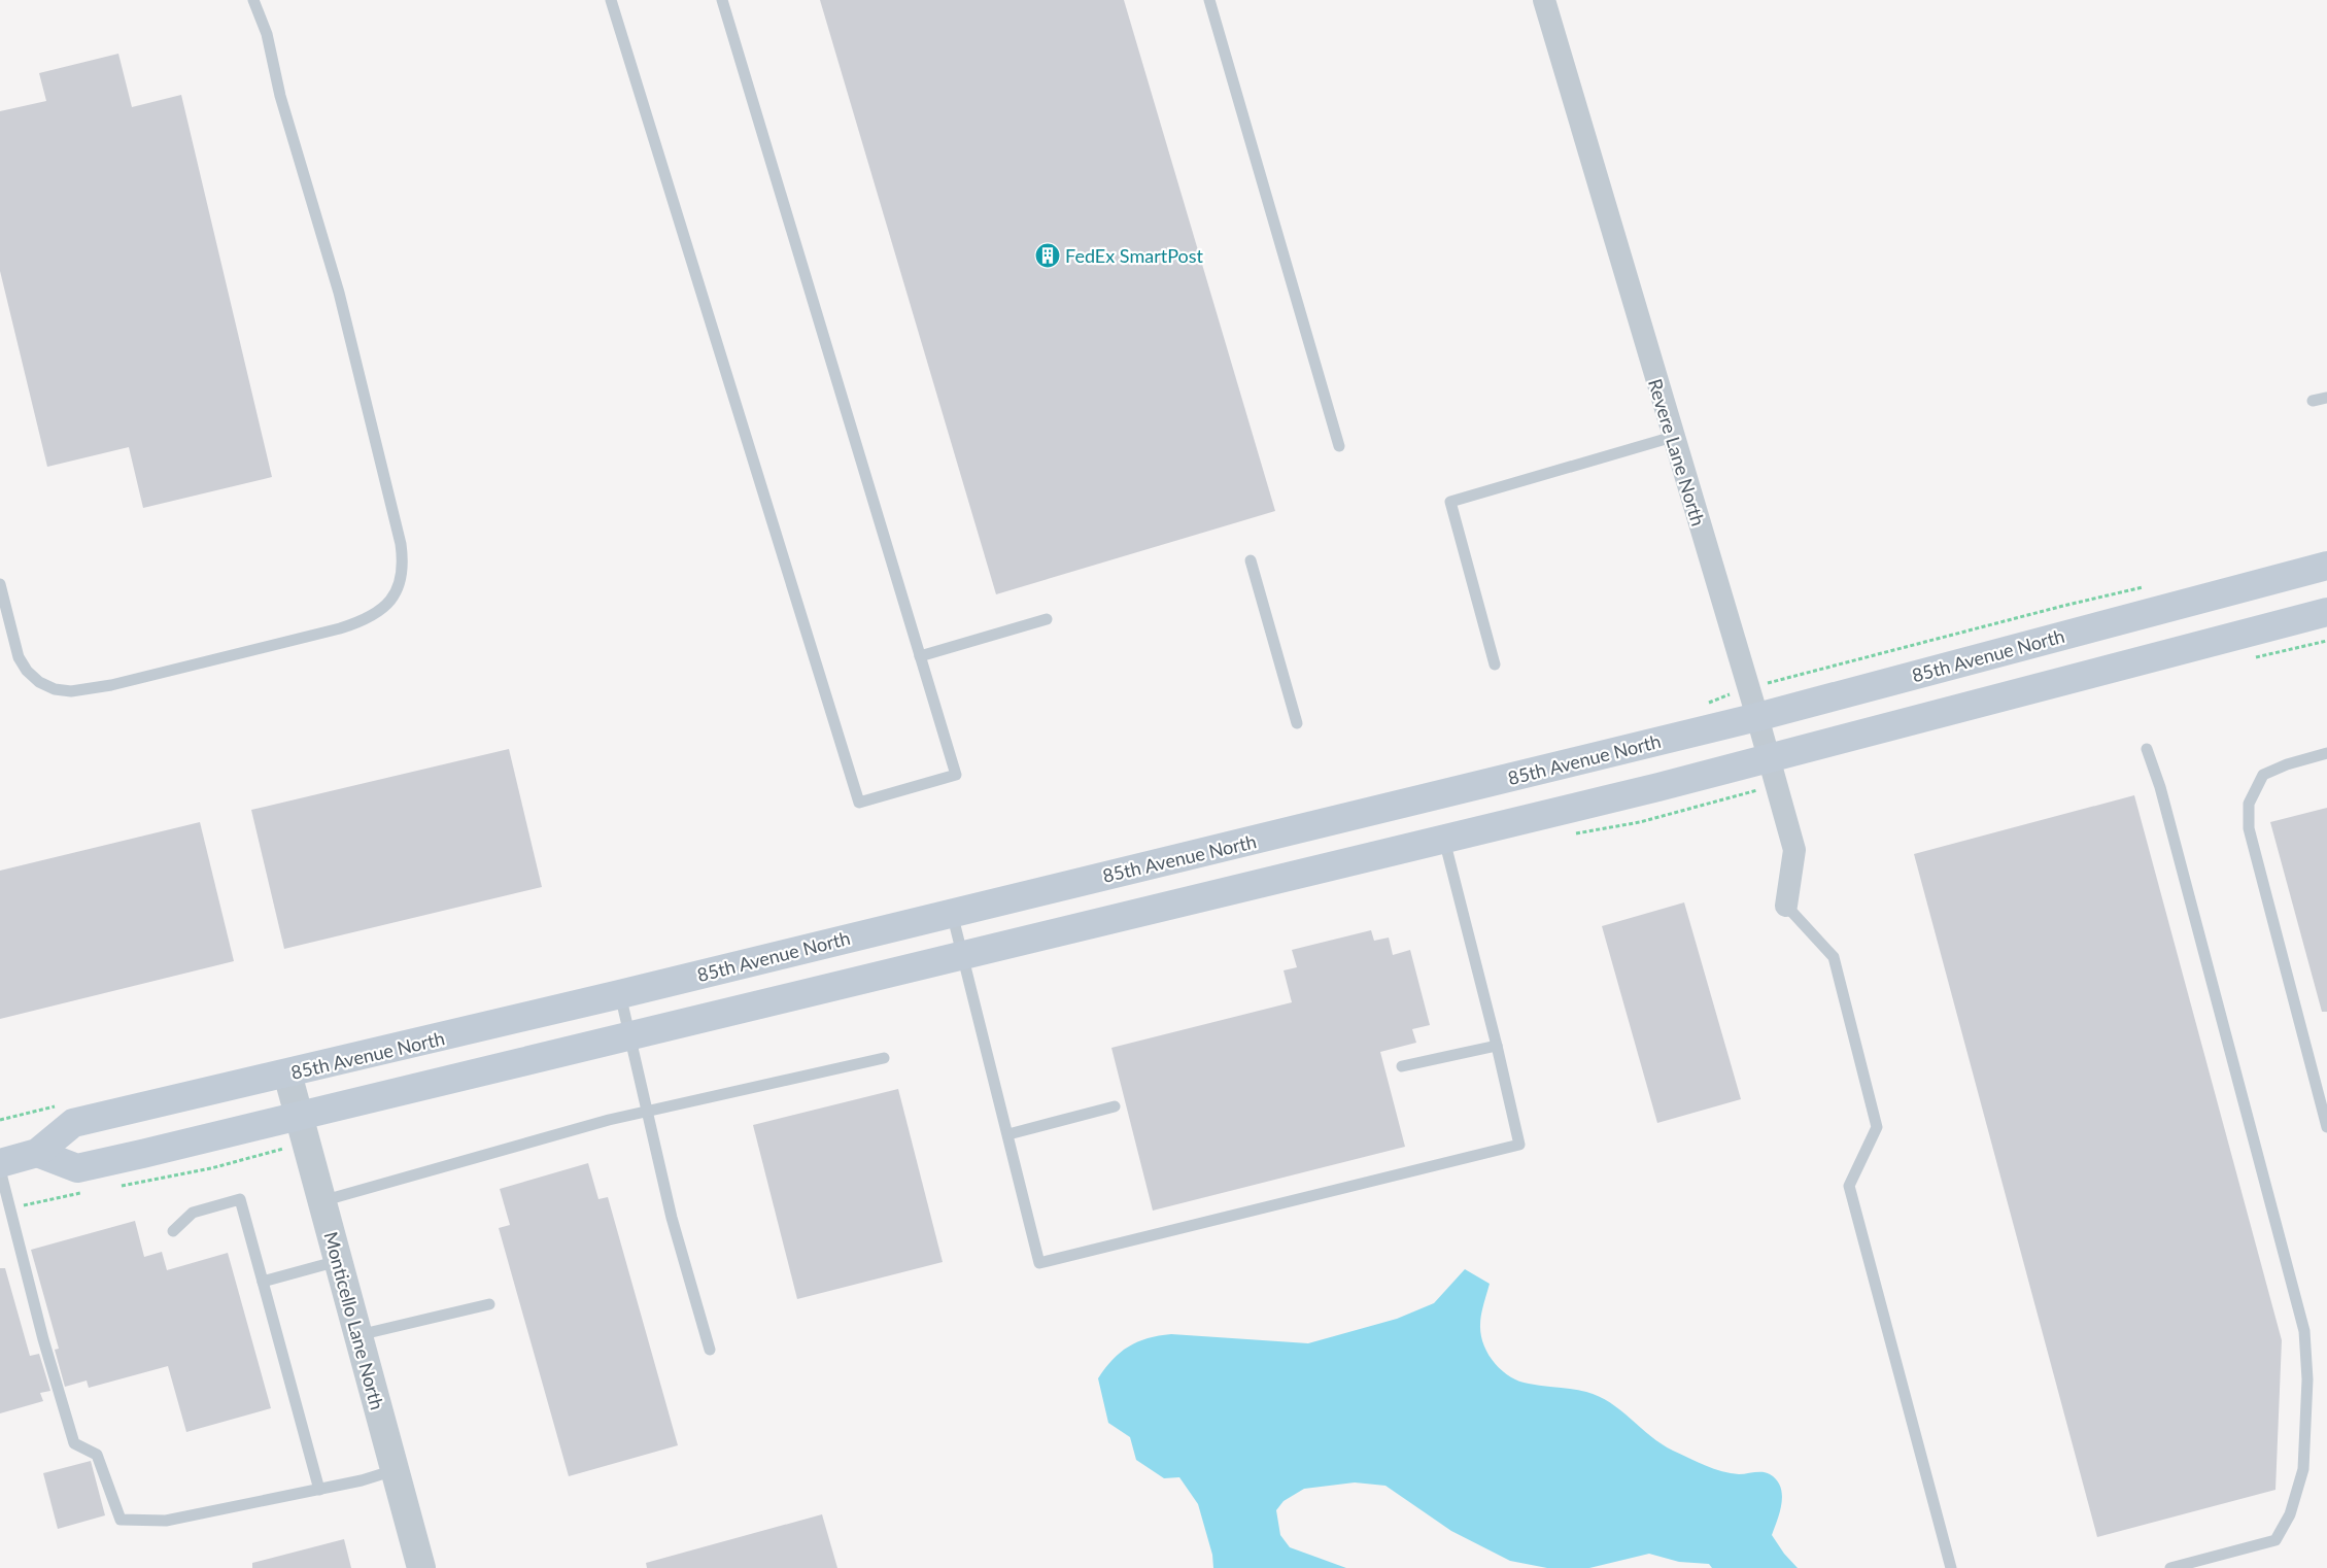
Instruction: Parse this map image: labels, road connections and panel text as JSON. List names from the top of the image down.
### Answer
{
  "streets": {
    "main road": ["85th Avenue North"],
    "street": ["Revere Lane North", "Monticello Lane North"]
  },
  "crossings": [
    ["Revere Lane North", "85th Avenue North"],
    ["85th Avenue North", "Monticello Lane North"]
  ],
  "places": {
    "building": ["FedEx SmartPost"]
  }
}
